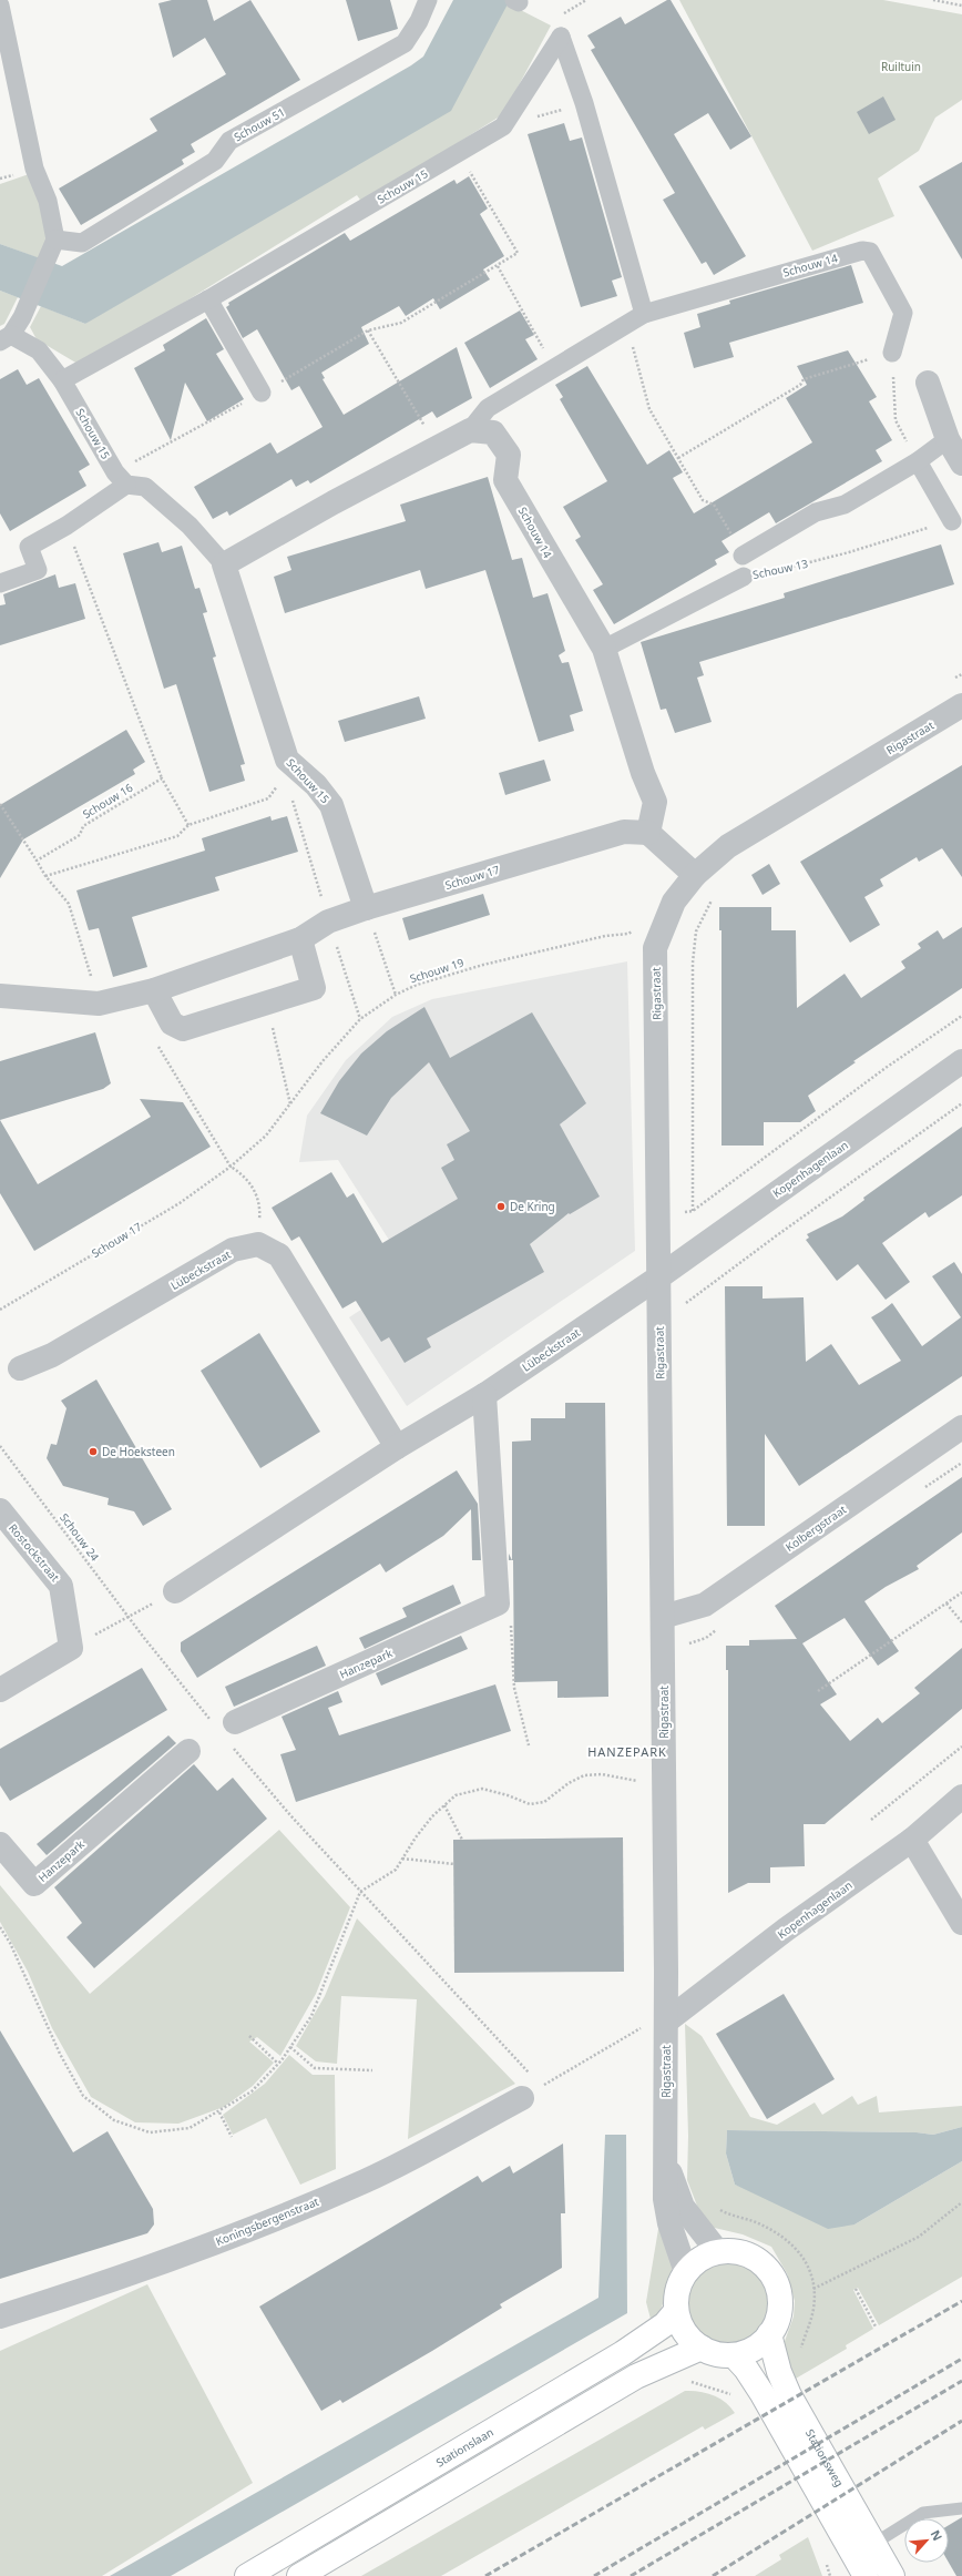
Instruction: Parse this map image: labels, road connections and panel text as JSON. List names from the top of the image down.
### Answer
{
  "streets": {
    "main road": ["Stationslaan", "Stationsweg"],
    "street": [
      "Schouw 51",
      "Schouw 15",
      "Schouw 14",
      "Schouw 13",
      "Rigastraat",
      "Schouw 17",
      "Kopenhagenlaan",
      "Lübeckstraat",
      "Kolbergstraat",
      "Rostockstraat",
      "Hanzepark",
      "Koningsbergenstraat"
    ],
    "path": ["Schouw 16", "Schouw 19", "Schouw 24"]
  },
  "crossings": [
    ["Schouw 51", "Schouw 15"],
    ["Schouw 15", "Schouw 17"],
    ["Schouw 14", "Schouw 17"],
    ["Rigastraat", "Kopenhagenlaan"],
    ["Rigastraat", "Lübeckstraat"],
    ["Rigastraat", "Kolbergstraat"],
    ["Rigastraat", "Stationslaan"],
    ["Rigastraat", "Stationsweg"],
    ["Schouw 17", "Schouw 19"],
    ["Kopenhagenlaan", "Lübeckstraat"],
    ["Schouw 24", "Hanzepark"],
    ["Stationslaan", "Stationsweg"]
  ],
  "districts": ["HANZEPARK"],
  "parks": ["Ruiltuin"],
  "places": ["De Kring", "De Hoeksteen"],
  "north": "top right"
}
